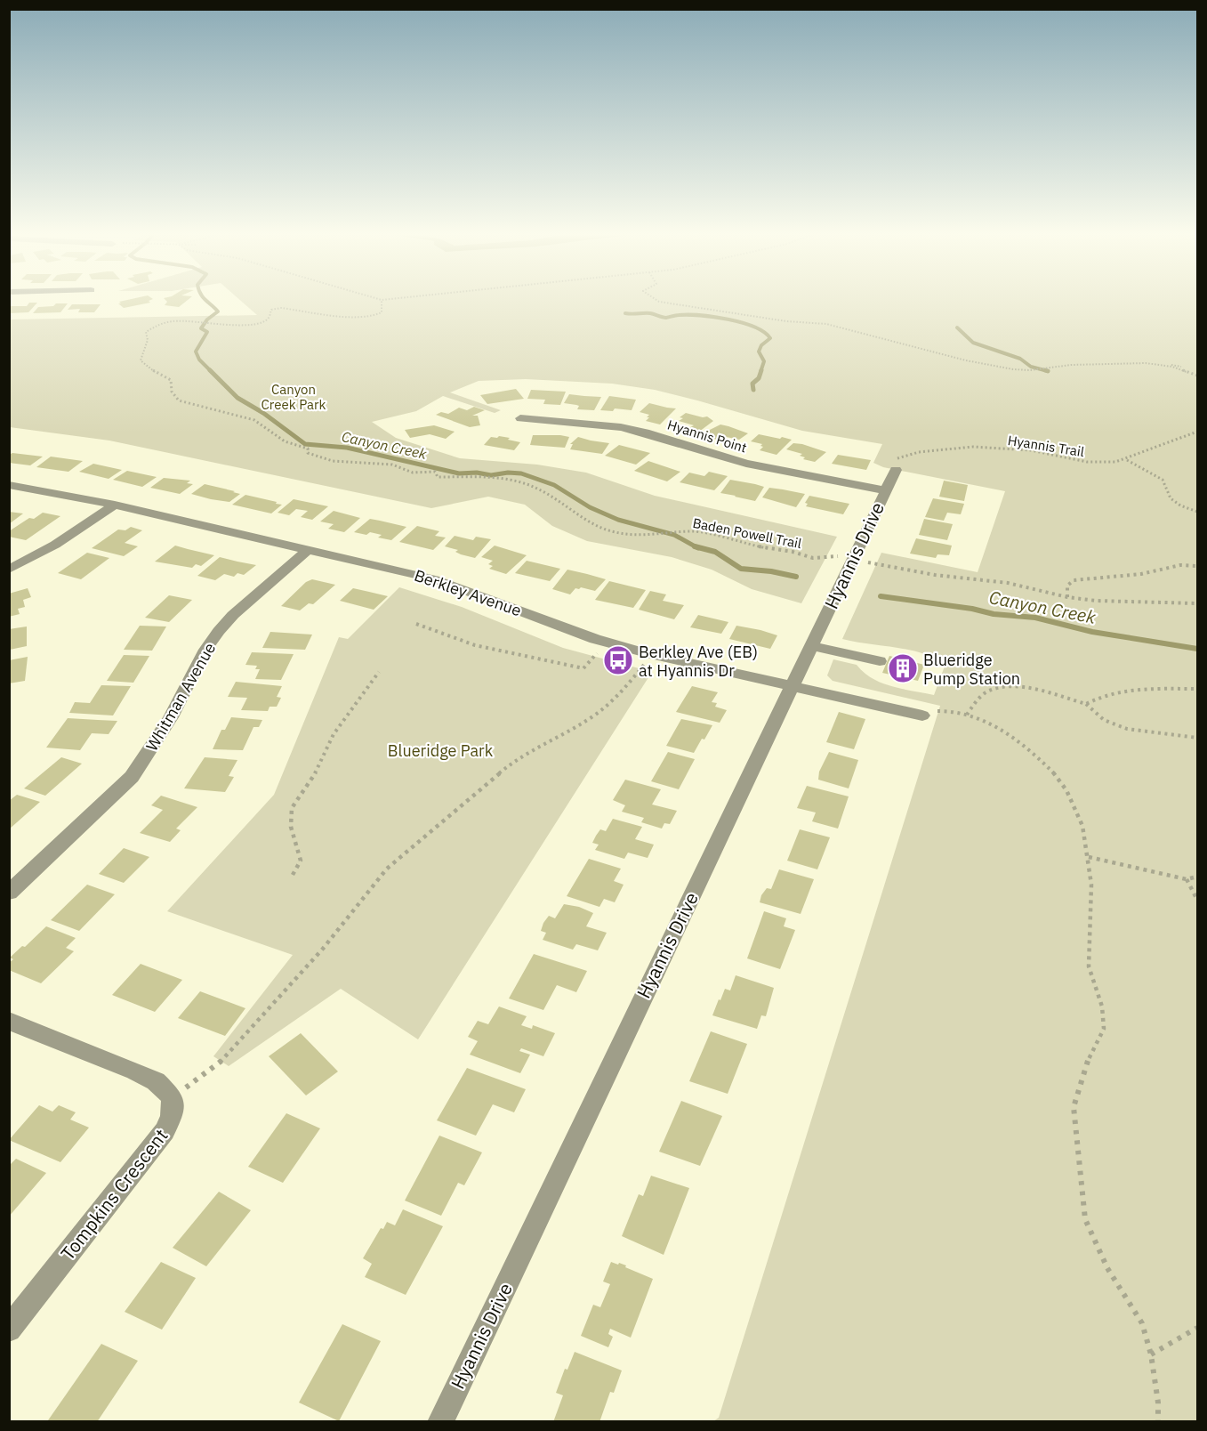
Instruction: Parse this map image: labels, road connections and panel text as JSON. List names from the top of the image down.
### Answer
{
  "streets": {
    "street": [
      "Hyannis Point",
      "Hyannis Drive",
      "Berkley Avenue",
      "Whitman Avenue",
      "Tompkins Crescent"
    ],
    "path": ["Hyannis Trail", "Baden Powell Trail"]
  },
  "crossings": [
    ["Hyannis Point", "Hyannis Drive"],
    ["Hyannis Trail", "Hyannis Drive"],
    ["Hyannis Drive", "Berkley Avenue"],
    ["Berkley Avenue", "Whitman Avenue"]
  ],
  "water": ["Canyon Creek"],
  "parks": ["Canyon Creek Park", "Blueridge Park"],
  "places": {
    "bus stop": ["Berkley Ave (EB) at Hyannis Dr"],
    "building": ["Blueridge Pump Station"]
  }
}
